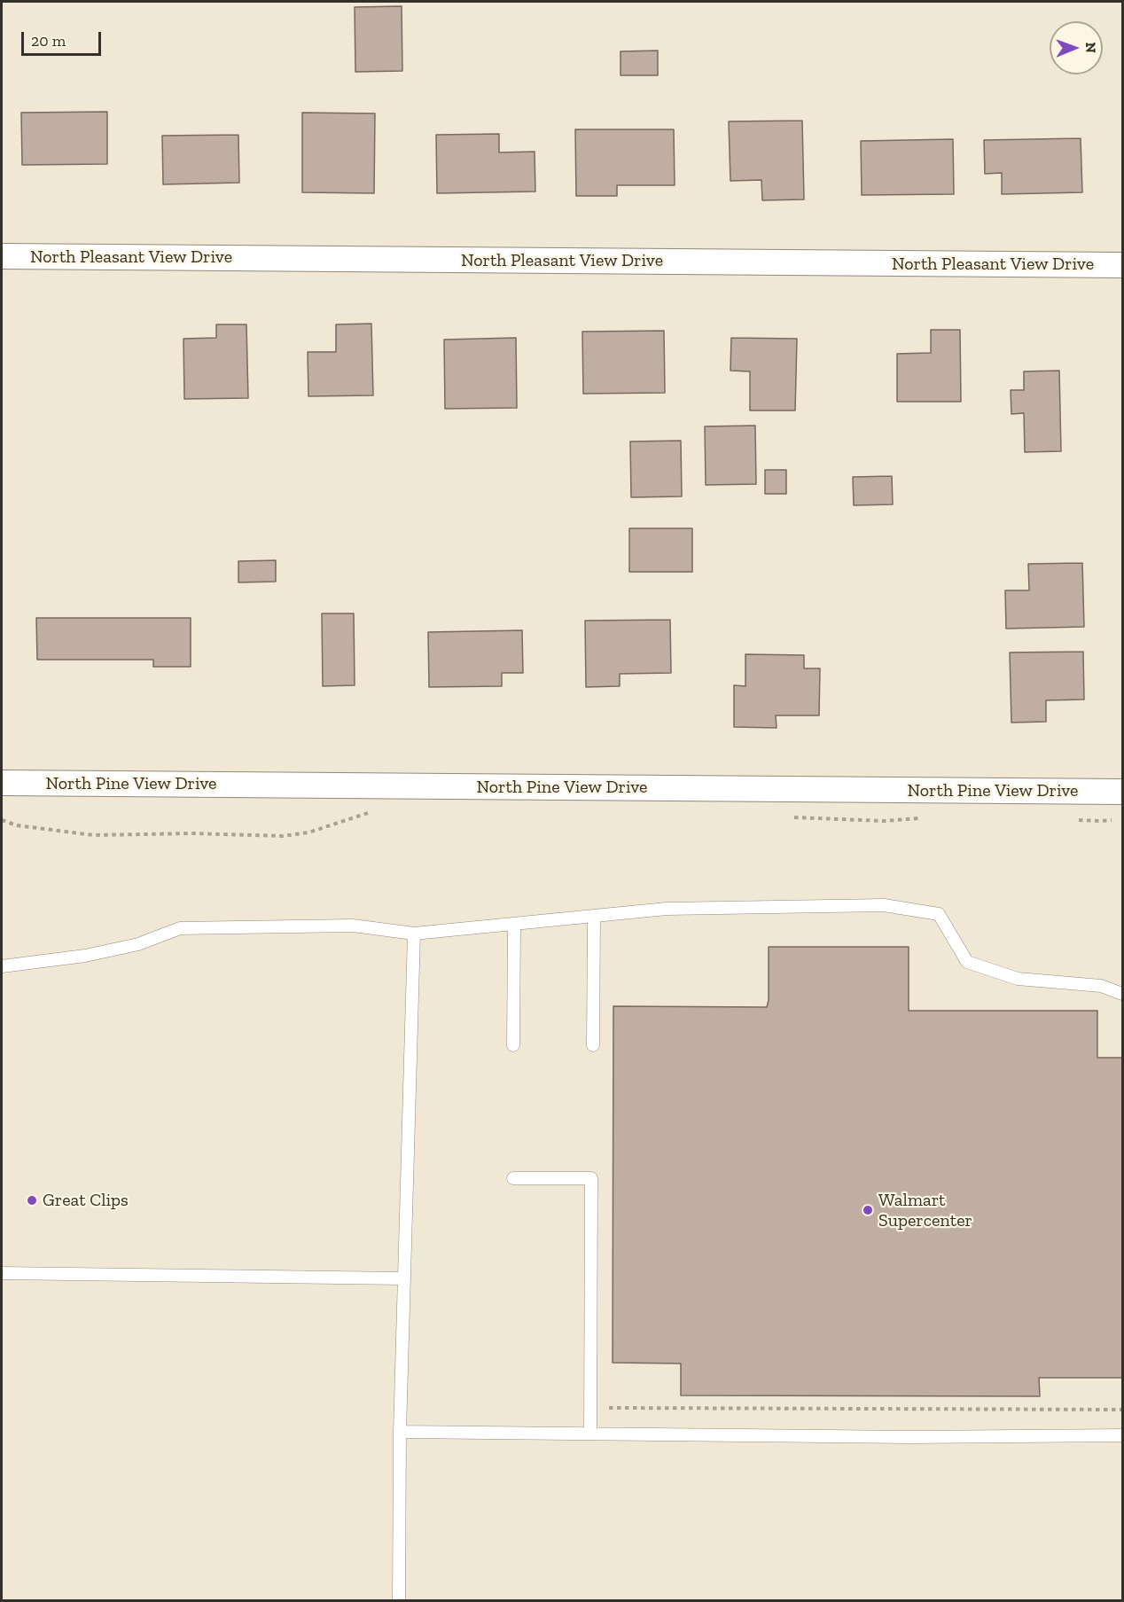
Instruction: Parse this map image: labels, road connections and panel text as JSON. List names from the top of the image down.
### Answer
{
  "streets": {
    "street": ["North Pleasant View Drive", "North Pine View Drive"]
  },
  "places": ["Great Clips", "Walmart Supercenter"],
  "scale_bar": "20 m",
  "north": "right"
}
